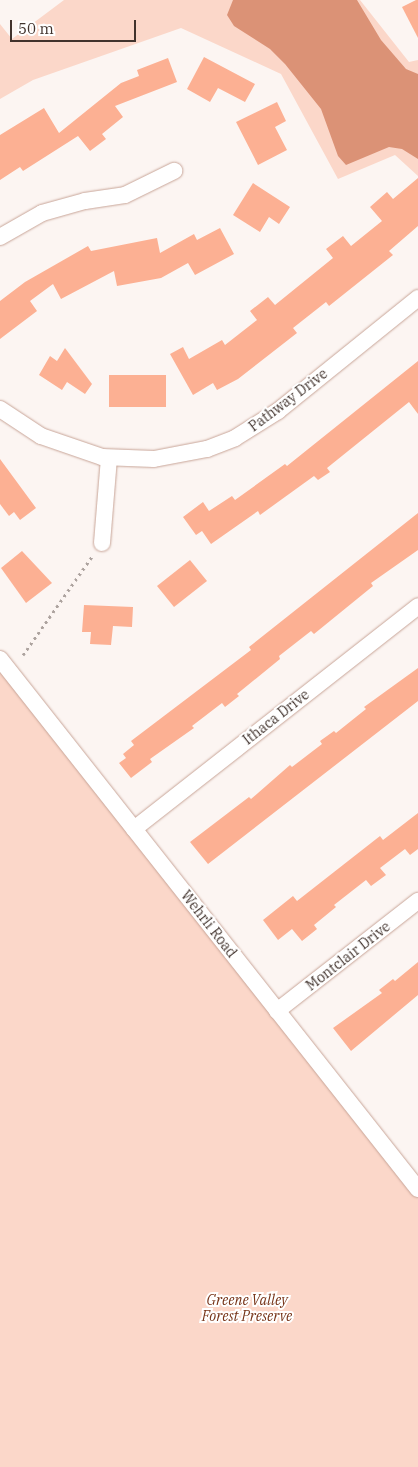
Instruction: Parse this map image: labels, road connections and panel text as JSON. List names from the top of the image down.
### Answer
{
  "streets": {
    "street": [
      "Pathway Drive",
      "Ithaca Drive",
      "Wehrli Road",
      "Montclair Drive"
    ]
  },
  "crossings": [
    ["Ithaca Drive", "Wehrli Road"],
    ["Wehrli Road", "Montclair Drive"]
  ],
  "parks": ["Greene Valley Forest Preserve"],
  "scale_bar": "50 m"
}
